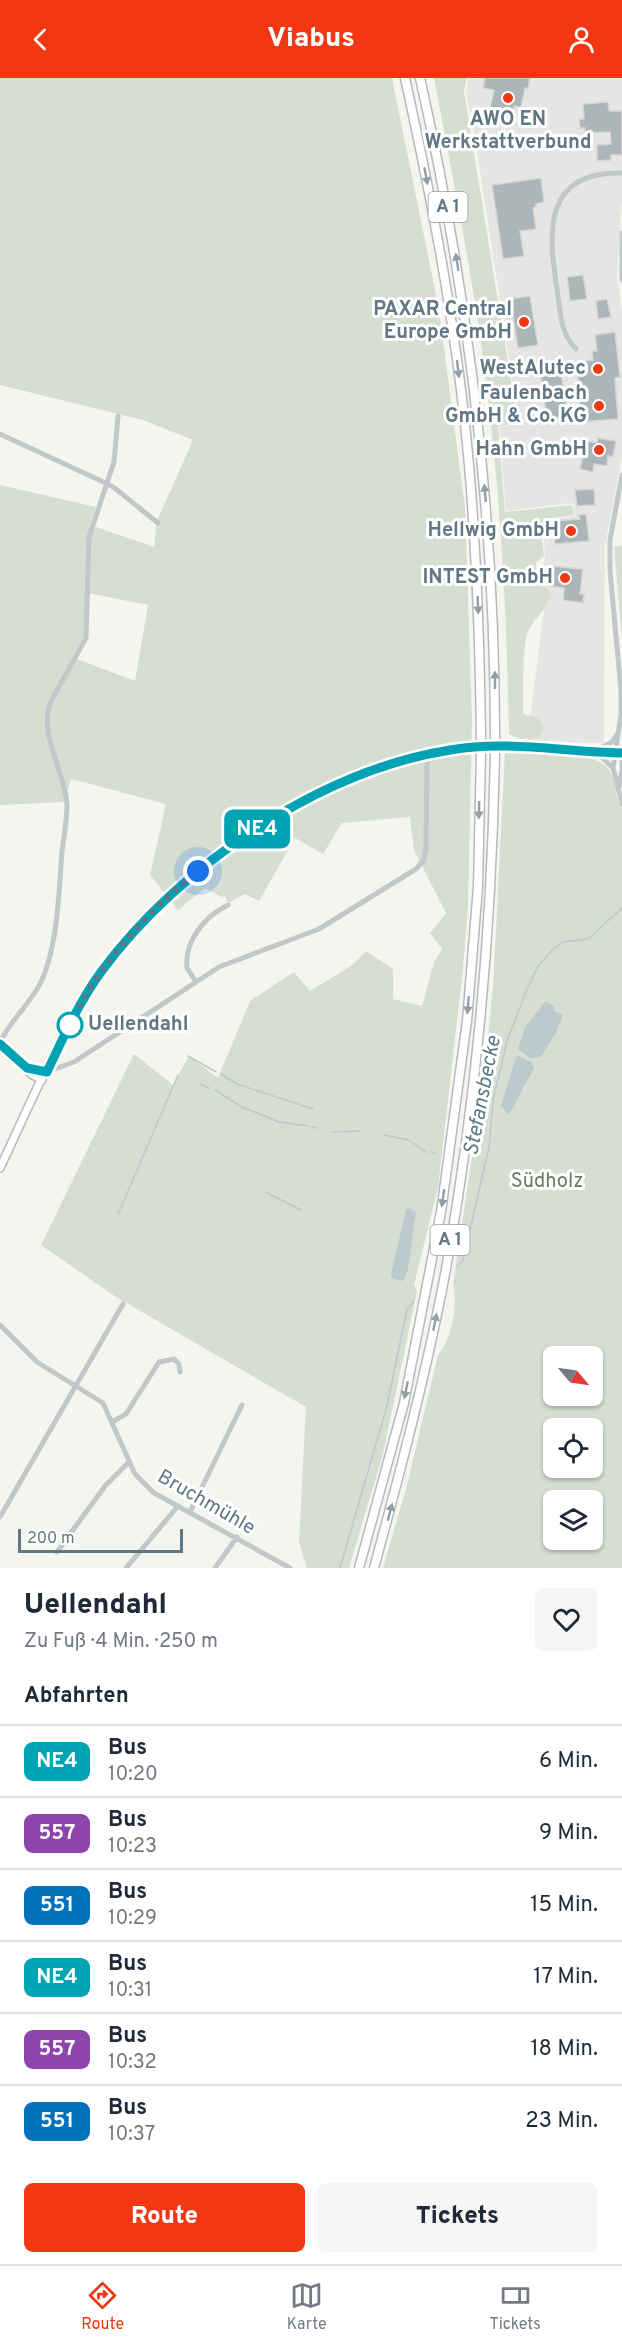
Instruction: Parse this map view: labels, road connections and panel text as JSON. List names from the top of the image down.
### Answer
{
  "streets": {
    "highway": ["A 1"],
    "street": ["Bruchmühle"]
  },
  "water": ["Stefansbecke"],
  "parks": ["Südholz"],
  "places": [
    "AWO EN Werkstattverbund",
    "PAXAR Central Europe GmbH",
    "WestAlutec",
    "Faulenbach GmbH & Co. KG",
    "Hahn GmbH",
    "Hellwig GmbH",
    "INTEST GmbH",
    "Uellendahl"
  ],
  "lines": ["bus line NE4"],
  "scale_bar": "200 m",
  "north": "bottom right",
  "page": {
    "header": "Viabus",
    "on_map": "NE4",
    "scale": "200 m",
    "heading": [
      ["Uellendahl", "Zu Fuß · 4 Min. · 250 m"],
      "Abfahrten"
    ],
    "list": [
      {
        "mark": "NE4",
        "name": "Bus",
        "note": "10:20",
        "value": "6 Min."
      },
      {
        "mark": "557",
        "name": "Bus",
        "note": "10:23",
        "value": "9 Min."
      },
      {
        "mark": "551",
        "name": "Bus",
        "note": "10:29",
        "value": "15 Min."
      },
      {
        "mark": "NE4",
        "name": "Bus",
        "note": "10:31",
        "value": "17 Min."
      },
      {
        "mark": "557",
        "name": "Bus",
        "note": "10:32",
        "value": "18 Min."
      },
      {
        "mark": "551",
        "name": "Bus",
        "note": "10:37",
        "value": "23 Min."
      }
    ],
    "buttons": ["Route", "Tickets"],
    "tabs": ["Route", "Karte", "Tickets"]
  }
}
